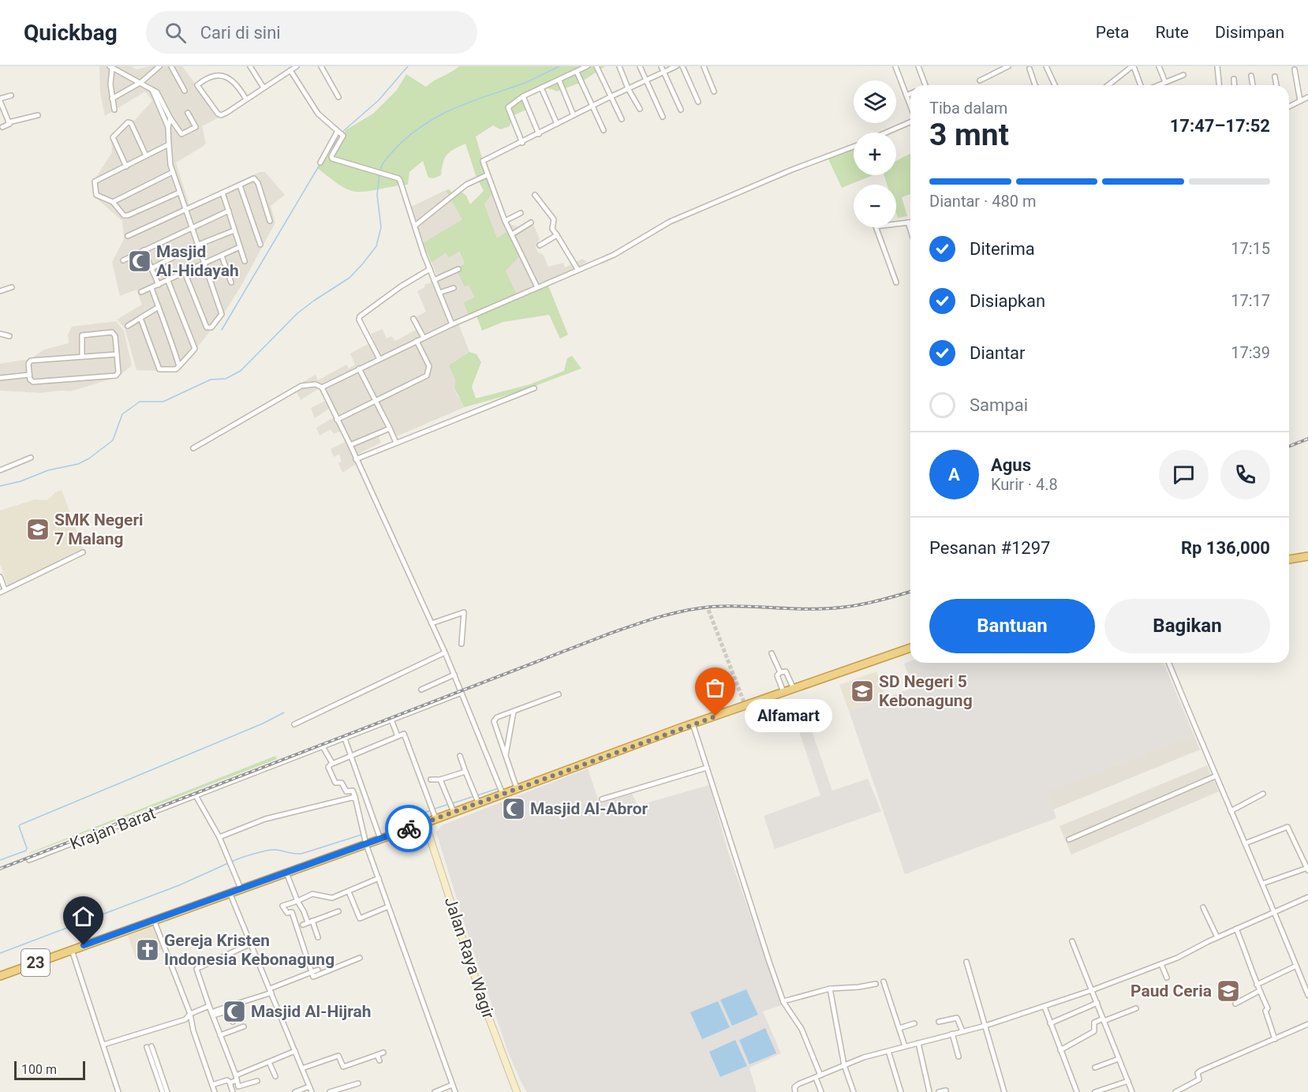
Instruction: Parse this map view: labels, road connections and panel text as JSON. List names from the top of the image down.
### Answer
{
  "streets": {
    "highway": ["23"],
    "main road": ["Jalan Raya Wagir"],
    "street": ["Krajan Barat"]
  },
  "crossings": [
    ["Jalan Raya Wagir", "23"]
  ],
  "places": {
    "mosque": ["Masjid Al-Hidayah", "Masjid Al-Abror", "Masjid Al-Hijrah"],
    "school or university": ["SMK Negeri 7 Malang", "SD Negeri 5 Kebonagung", "Paud Ceria"],
    "other": ["Alfamart"],
    "church": ["Gereja Kristen Indonesia Kebonagung"]
  },
  "scale_bar": "100 m",
  "page": {
    "header": "Quickbag",
    "search": "Cari di sini",
    "nav": ["Peta", "Rute", "Disimpan"],
    "map_buttons": ["+", "−"],
    "heading": ["3 mnt", "Tiba dalam", "17:47–17:52"],
    "panel": [
      "Agus",
      "Kurir · 4.8",
      "Pesanan #1297",
      "Rp 136,000"
    ],
    "bar": "Diantar · 480 m",
    "list": [
      ["Diterima", "17:15"],
      ["Disiapkan", "17:17"],
      ["Diantar", "17:39"],
      "Sampai"
    ],
    "round": "A",
    "buttons": ["Bantuan", "Bagikan"],
    "bubble": "Alfamart",
    "scale": "100 m"
  }
}
